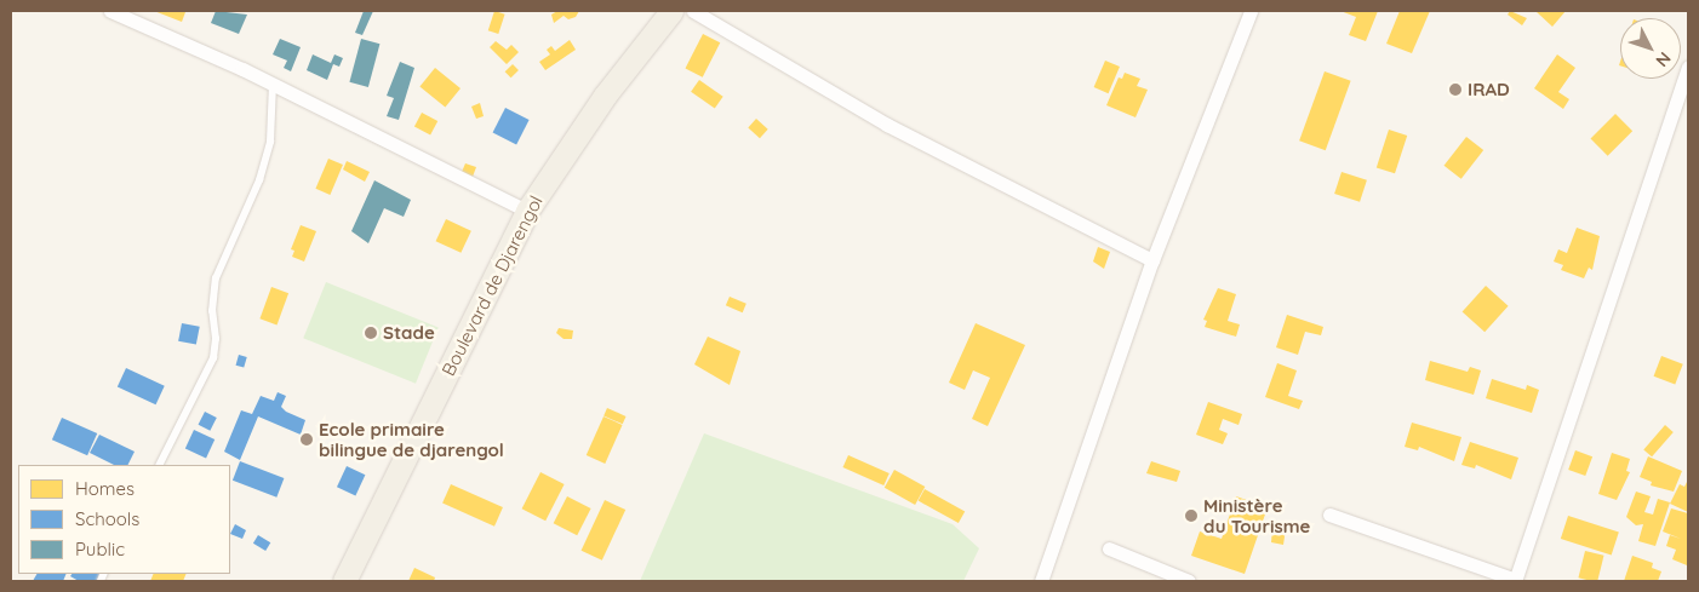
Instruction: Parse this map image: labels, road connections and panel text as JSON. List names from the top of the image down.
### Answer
{
  "streets": {
    "main road": ["Boulevard de Djarengol"]
  },
  "places": [
    "IRAD",
    "Stade",
    "Ecole primaire bilingue de djarengol",
    "Ministère du Tourisme"
  ],
  "legend": ["Homes", "Schools", "Public"],
  "north": "bottom right"
}
